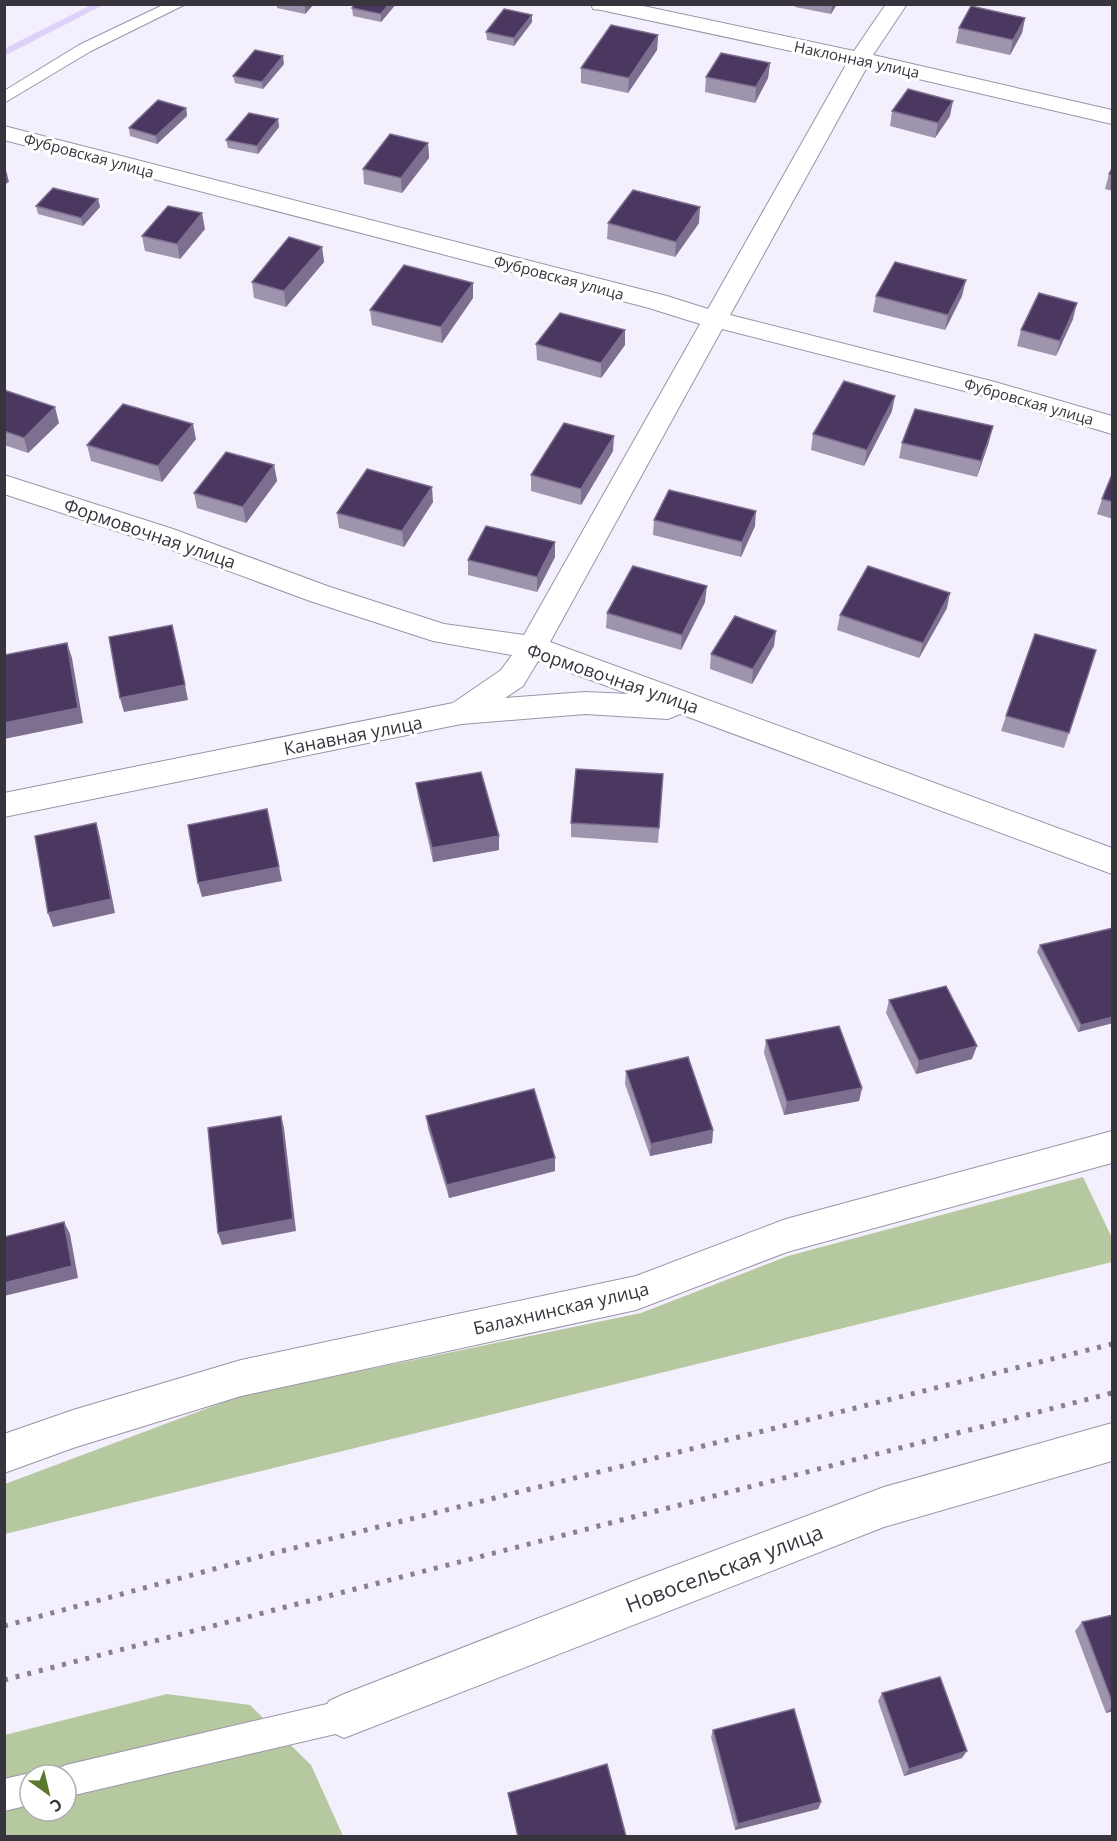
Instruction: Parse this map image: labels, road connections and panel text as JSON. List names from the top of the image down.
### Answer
{
  "streets": {
    "street": [
      "Наклонная улица",
      "Фубровская улица",
      "Формовочная улица",
      "Канавная улица",
      "Балахнинская улица",
      "Новосельская улица"
    ]
  },
  "crossings": [
    ["Формовочная улица", "Канавная улица"]
  ],
  "north": "bottom right"
}
